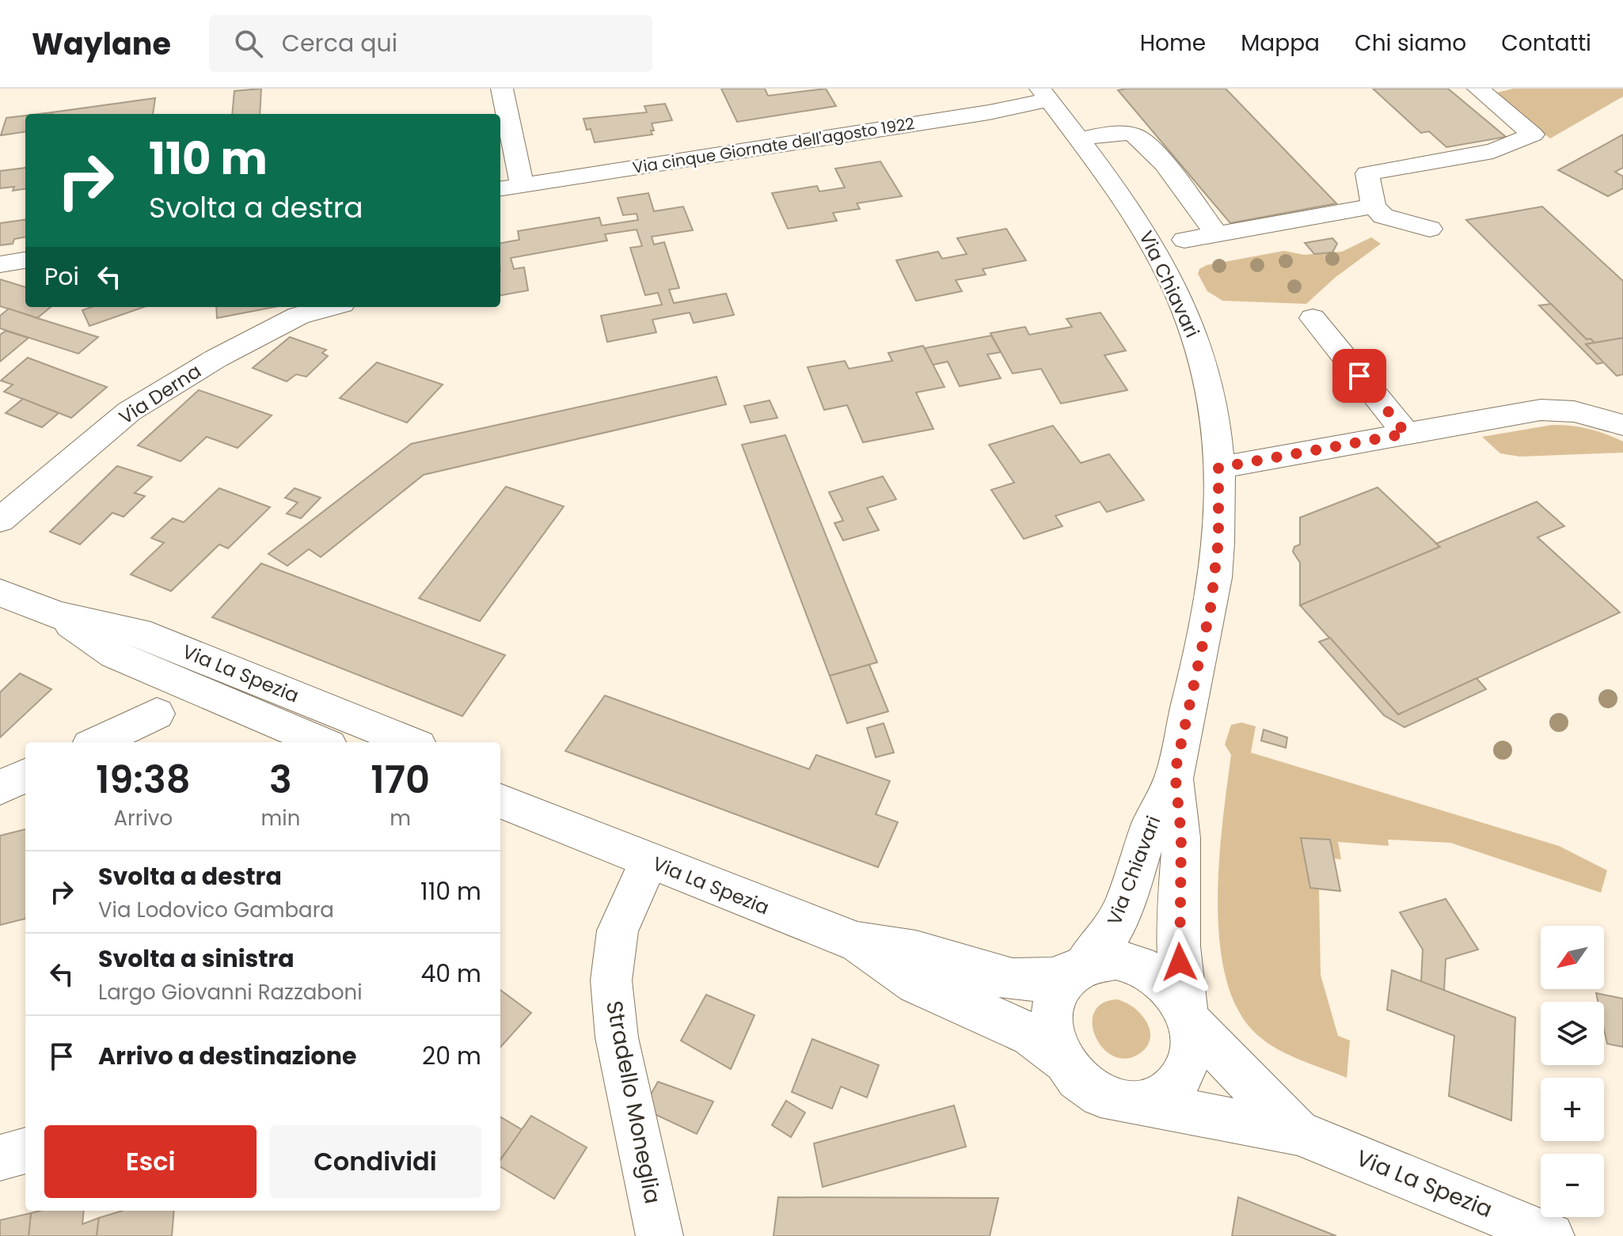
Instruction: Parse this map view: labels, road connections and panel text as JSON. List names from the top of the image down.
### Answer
{
  "streets": {
    "street": [
      "Via cinque Giornate dell'agosto 1922",
      "Via Chiavari",
      "Via Derna",
      "Via La Spezia",
      "Stradello Moneglia"
    ]
  },
  "crossings": [
    ["Via cinque Giornate dell'agosto 1922", "Via Chiavari"],
    ["Via Chiavari", "Via La Spezia"],
    ["Via La Spezia", "Stradello Moneglia"]
  ],
  "north": "bottom left",
  "page": {
    "header": "Waylane",
    "search": "Cerca qui",
    "nav": [
      "Home",
      "Mappa",
      "Chi siamo",
      "Contatti"
    ],
    "turn": ["110 m", "Svolta a destra"],
    "then": "Poi",
    "eta": [
      "19:38",
      "Arrivo",
      "3",
      "min",
      "170",
      "m"
    ],
    "list": [
      {
        "name": "Svolta a destra",
        "note": "Via Lodovico Gambara",
        "value": "110 m"
      },
      {
        "name": "Svolta a sinistra",
        "note": "Largo Giovanni Razzaboni",
        "value": "40 m"
      },
      {
        "name": "Arrivo a destinazione",
        "value": "20 m"
      }
    ],
    "map_buttons": ["+", "−"],
    "buttons": ["Esci", "Condividi"]
  }
}
